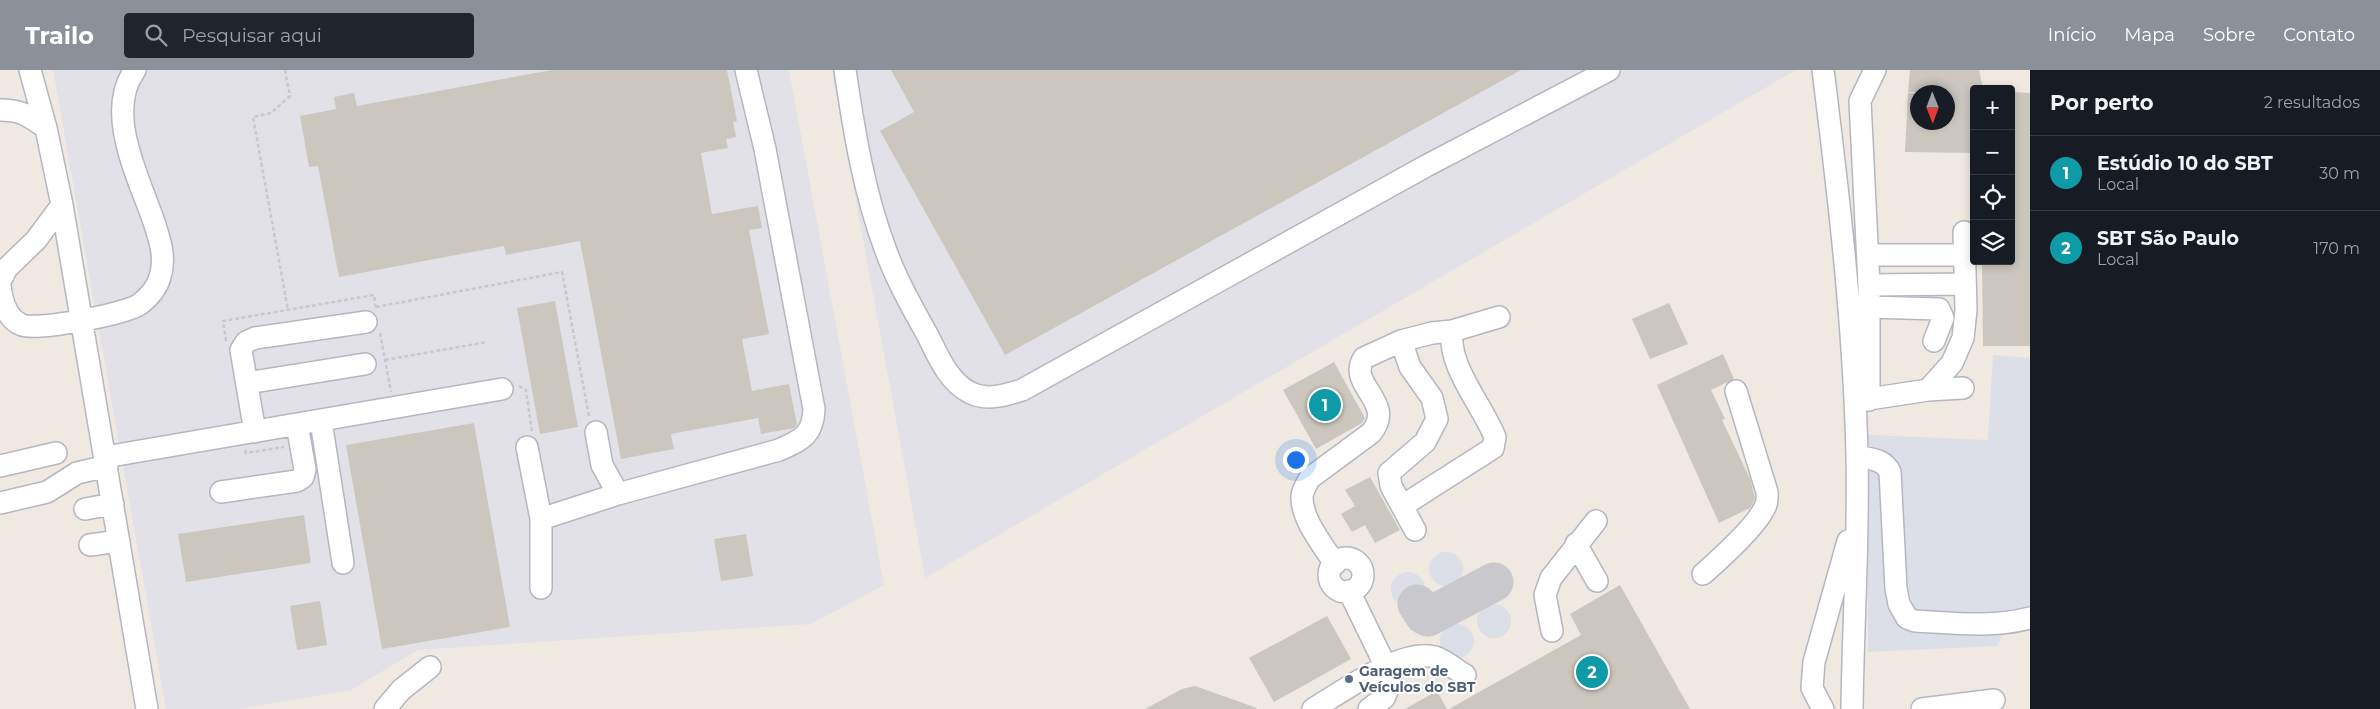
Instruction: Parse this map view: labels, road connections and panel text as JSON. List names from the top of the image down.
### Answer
{
  "places": ["Garagem de Veículos do SBT"],
  "north": "bottom",
  "page": {
    "header": "Trailo",
    "search": "Pesquisar aqui",
    "nav": [
      "Início",
      "Mapa",
      "Sobre",
      "Contato"
    ],
    "heading": ["Por perto", "2 resultados"],
    "map_buttons": ["+", "−"],
    "list": [
      {
        "mark": "1",
        "name": "Estúdio 10 do SBT",
        "note": "Local",
        "value": "30 m"
      },
      {
        "mark": "2",
        "name": "SBT São Paulo",
        "note": "Local",
        "value": "170 m"
      }
    ],
    "pins": ["1", "2"]
  }
}
